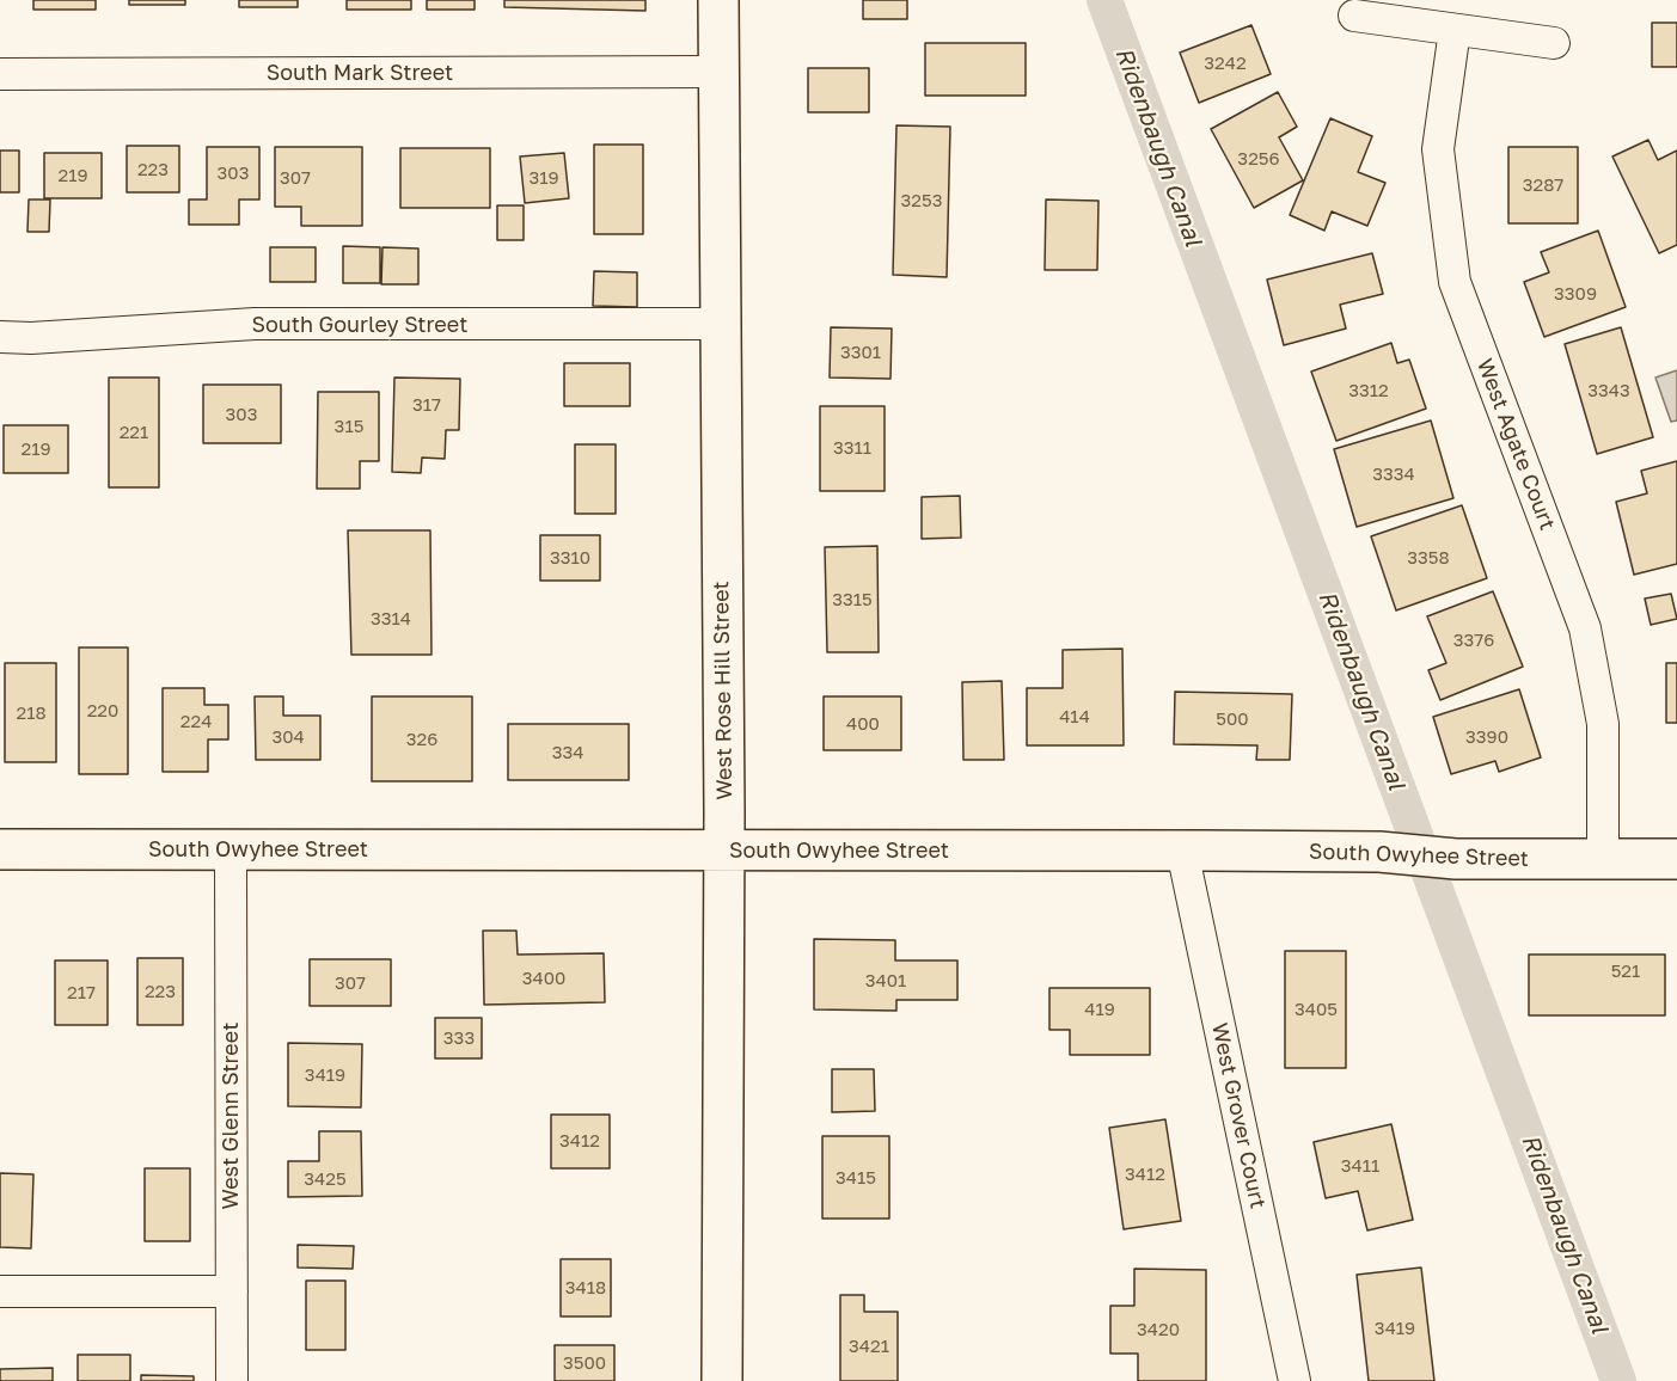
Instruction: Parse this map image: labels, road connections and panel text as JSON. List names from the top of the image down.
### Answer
{
  "streets": {
    "street": [
      "South Mark Street",
      "South Gourley Street",
      "West Agate Court",
      "West Rose Hill Street",
      "South Owyhee Street",
      "West Glenn Street",
      "West Grover Court"
    ]
  },
  "crossings": [
    ["South Mark Street", "West Rose Hill Street"],
    ["South Gourley Street", "West Rose Hill Street"],
    ["West Agate Court", "South Owyhee Street"],
    ["West Rose Hill Street", "South Owyhee Street"],
    ["South Owyhee Street", "West Glenn Street"],
    ["South Owyhee Street", "West Grover Court"]
  ],
  "water": ["Ridenbaugh Canal"],
  "house_numbers": [
    "3242",
    "3256",
    "223",
    "303",
    "219",
    "307",
    "319",
    "3287",
    "3253",
    "3309",
    "3301",
    "3312",
    "3343",
    "317",
    "303",
    "315",
    "221",
    "3311",
    "219",
    "3334",
    "3310",
    "3358",
    "3315",
    "3314",
    "3376",
    "220",
    "218",
    "414",
    "500",
    "224",
    "400",
    "304",
    "3390",
    "326",
    "334",
    "521",
    "3400",
    "3401",
    "307",
    "223",
    "217",
    "419",
    "3405",
    "333",
    "3419",
    "3412",
    "3411",
    "3412",
    "3415",
    "3425",
    "3418",
    "3419",
    "3420",
    "3421",
    "3500"
  ]
}
